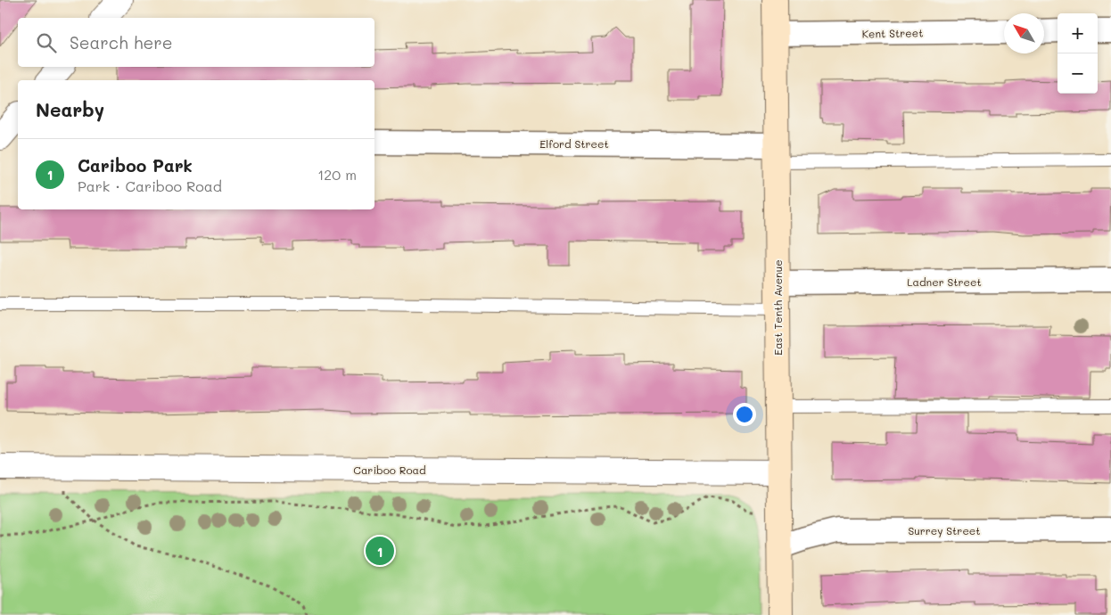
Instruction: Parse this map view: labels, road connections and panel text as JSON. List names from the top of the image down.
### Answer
{
  "streets": {
    "main road": ["East Tenth Avenue"],
    "street": [
      "Kent Street",
      "Elford Street",
      "Ladner Street",
      "Cariboo Road",
      "Surrey Street"
    ]
  },
  "crossings": [
    ["Kent Street", "East Tenth Avenue"],
    ["Elford Street", "East Tenth Avenue"],
    ["Ladner Street", "East Tenth Avenue"],
    ["East Tenth Avenue", "Cariboo Road"],
    ["East Tenth Avenue", "Surrey Street"]
  ],
  "north": "top left",
  "page": {
    "map_buttons": ["+", "−"],
    "search": "Search here",
    "heading": "Nearby",
    "list": [
      {
        "mark": "1",
        "name": "Cariboo Park",
        "note": "Park · Cariboo Road",
        "value": "120 m"
      }
    ],
    "pins": "1"
  }
}
